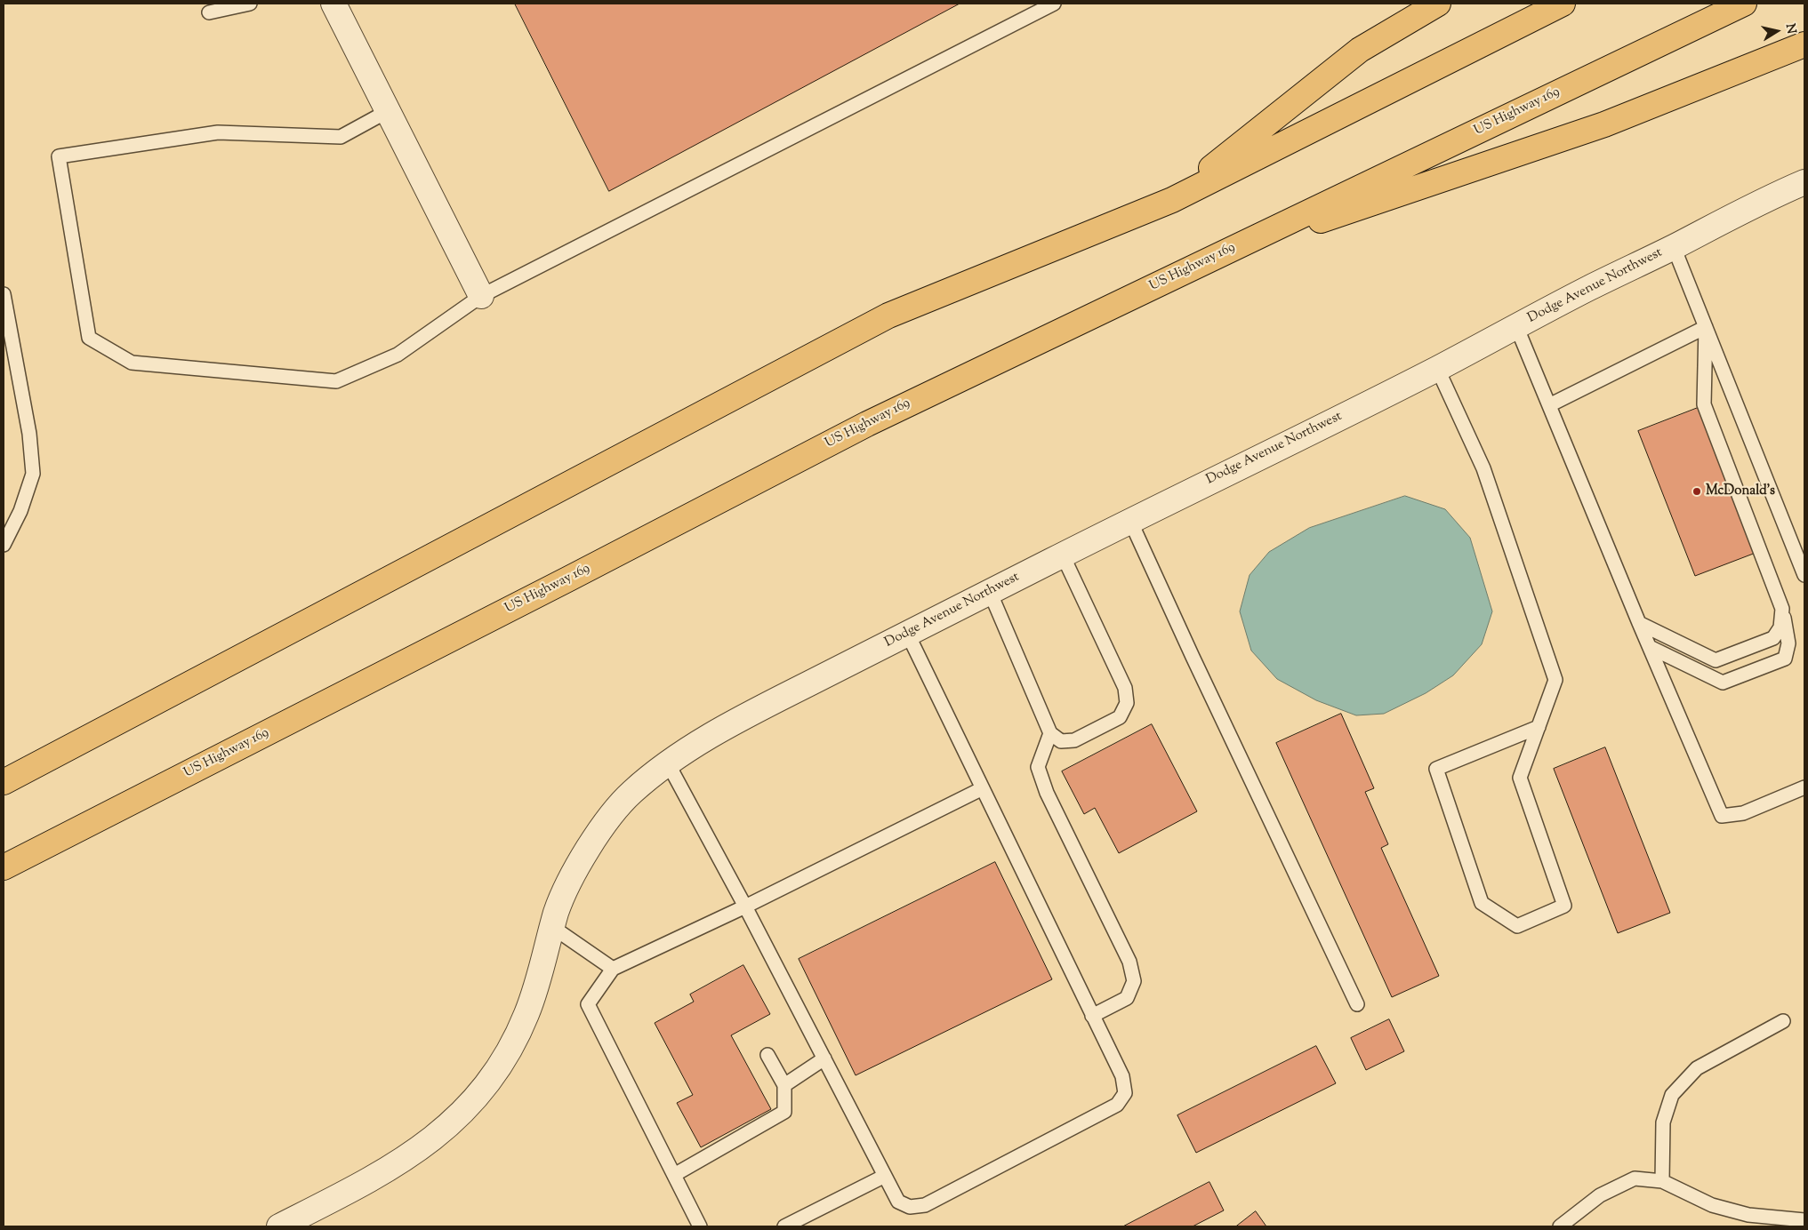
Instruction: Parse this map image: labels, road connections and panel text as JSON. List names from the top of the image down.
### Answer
{
  "streets": {
    "highway": ["US Highway 169"],
    "street": ["Dodge Avenue Northwest"]
  },
  "places": ["McDonald's"],
  "north": "right"
}
